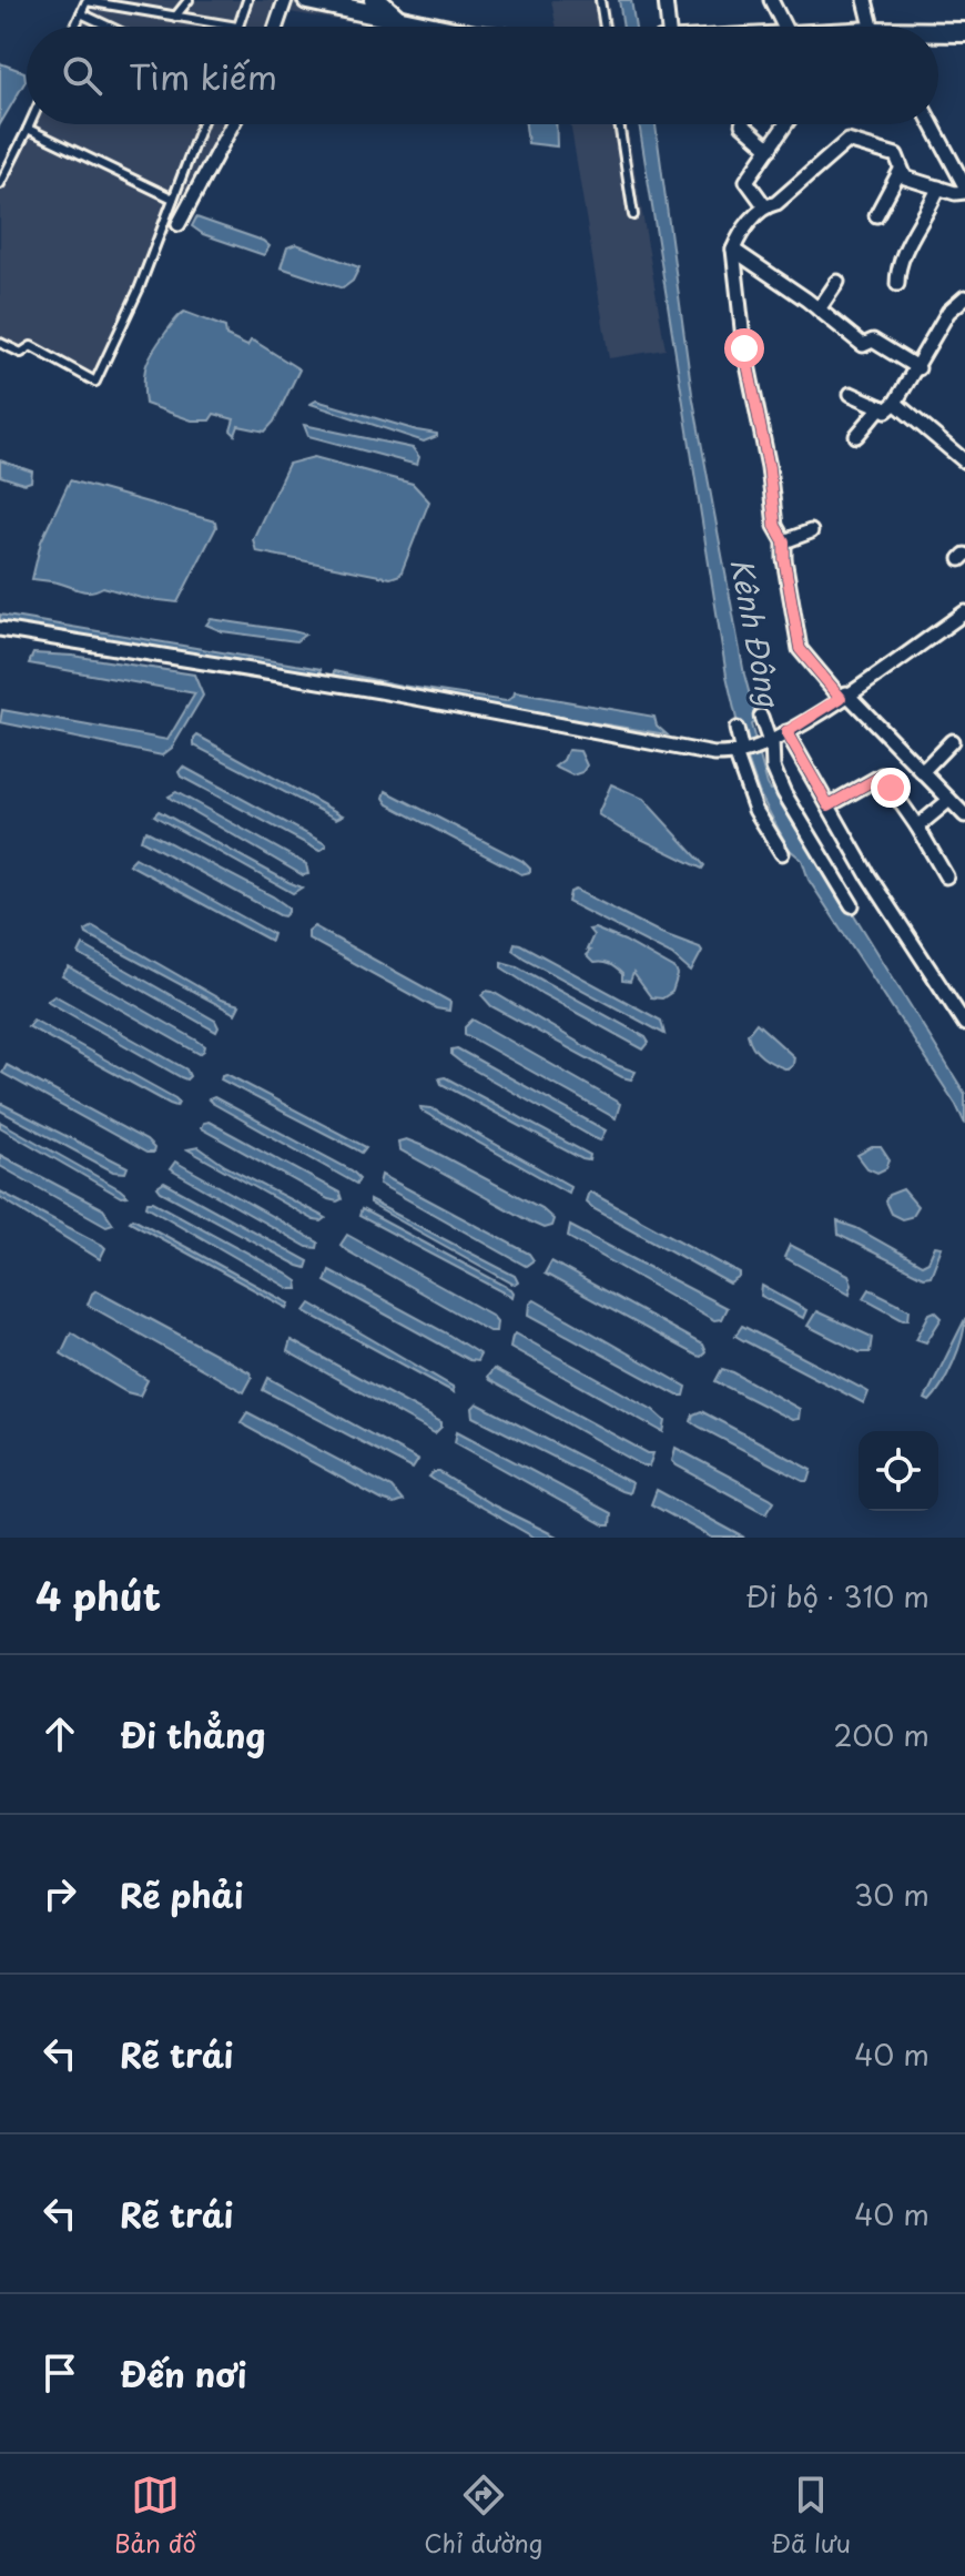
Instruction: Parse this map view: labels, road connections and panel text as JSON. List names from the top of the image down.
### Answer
{
  "water": ["Kênh Đông"],
  "page": {
    "search": "Tìm kiếm",
    "heading": ["4 phút", "Đi bộ · 310 m"],
    "list": [
      ["Đi thẳng", "200 m"],
      ["Rẽ phải", "30 m"],
      ["Rẽ trái", "40 m"],
      ["Rẽ trái", "40 m"],
      "Đến nơi"
    ],
    "nav": ["Bản đồ", "Chỉ đường", "Đã lưu"]
  }
}
